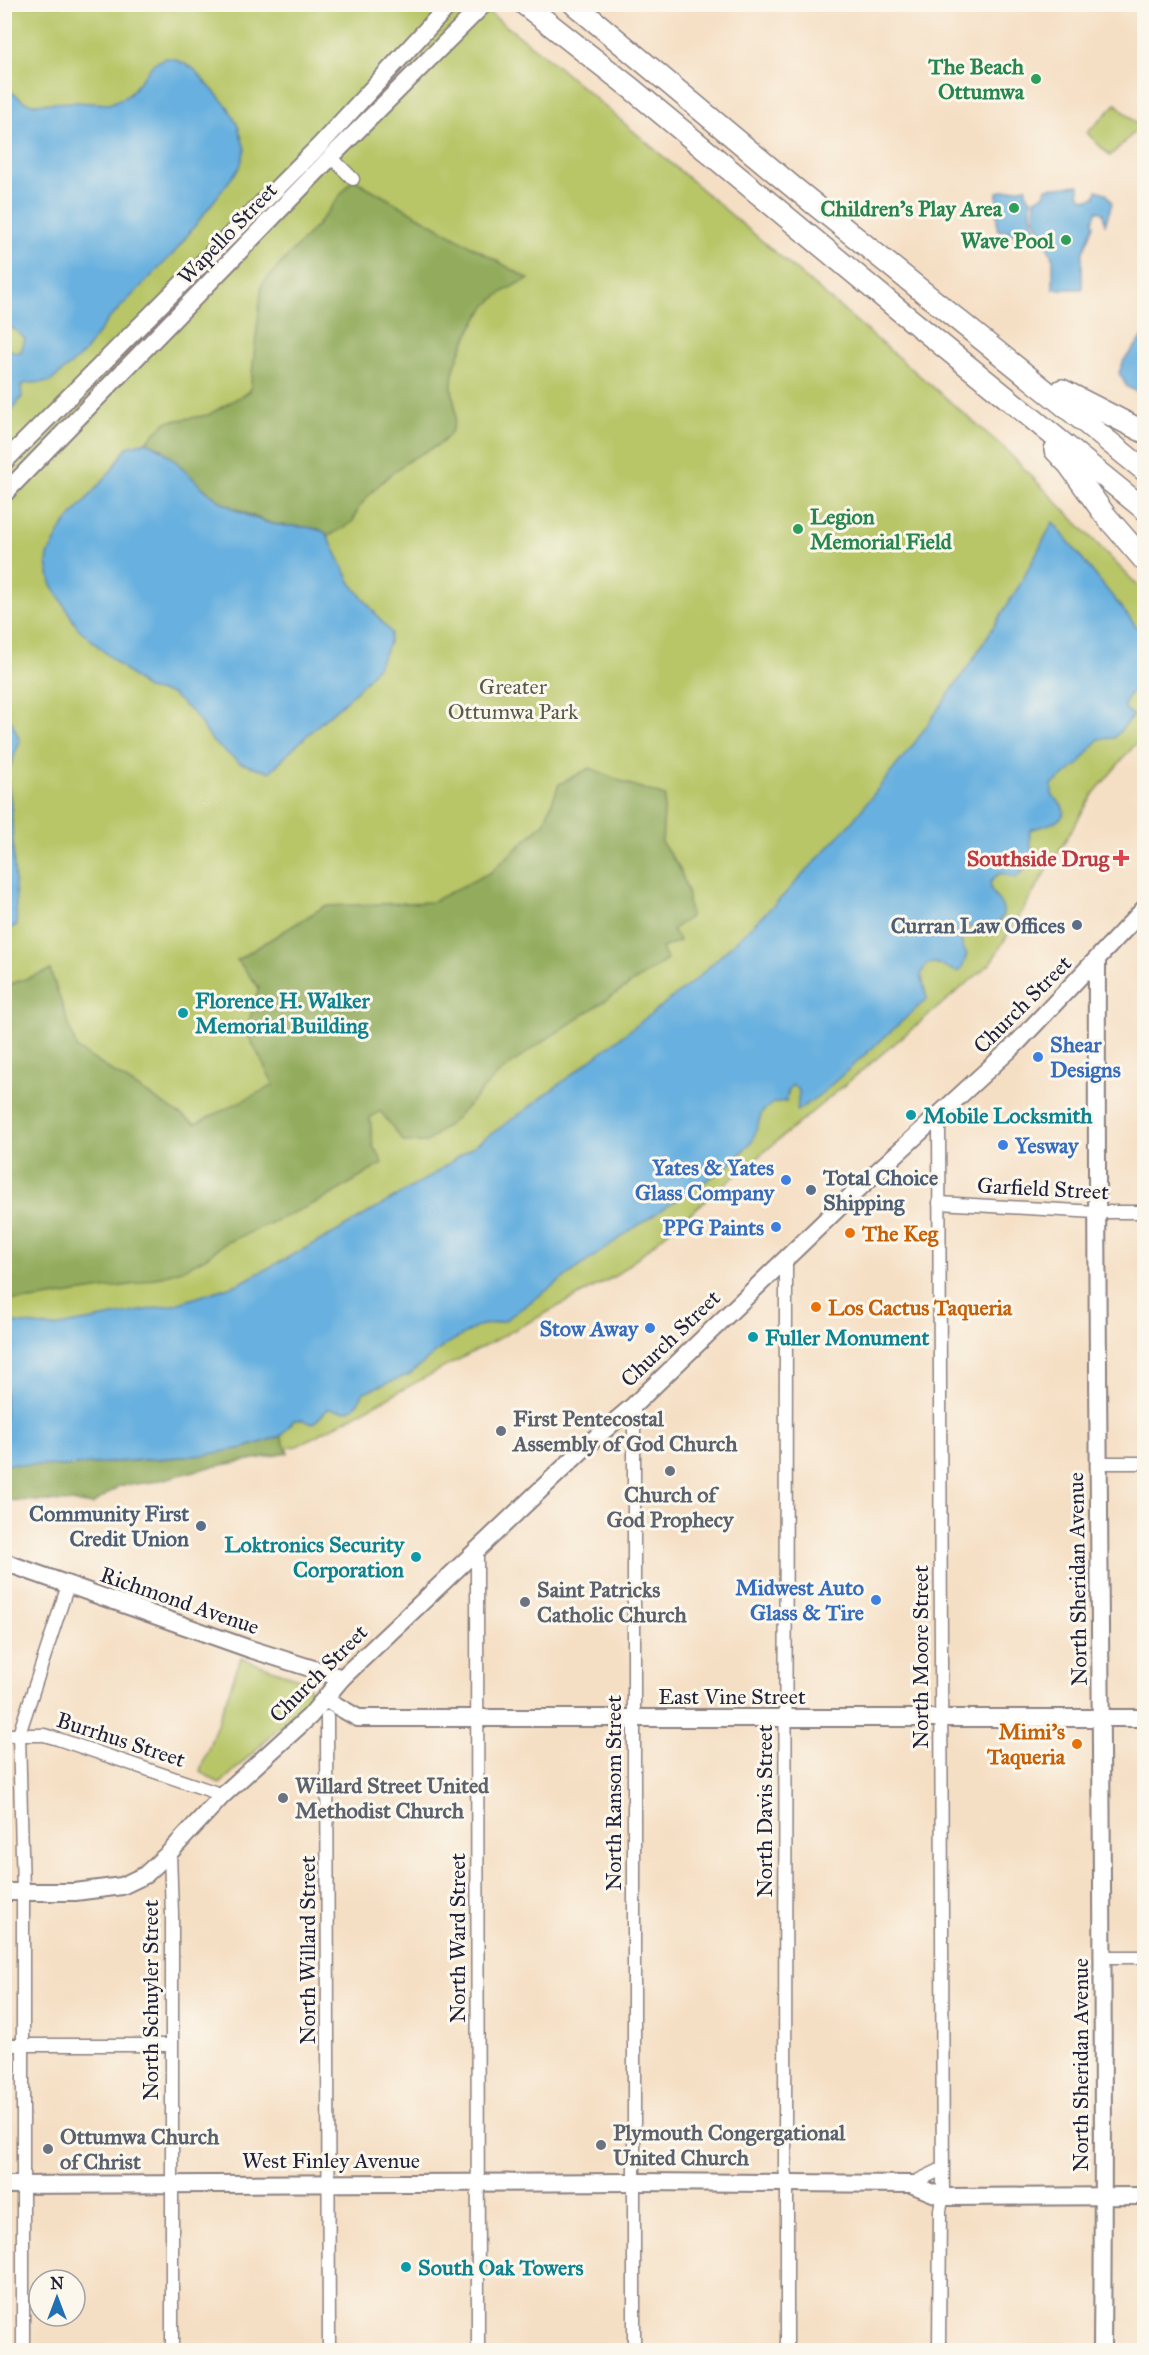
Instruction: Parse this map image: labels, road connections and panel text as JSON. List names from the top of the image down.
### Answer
{
  "streets": {
    "main road": [
      "Wapello Street",
      "Church Street",
      "North Sheridan Avenue",
      "Richmond Avenue",
      "East Vine Street",
      "West Finley Avenue"
    ],
    "street": [
      "Garfield Street",
      "North Moore Street",
      "Burrhus Street",
      "North Ransom Street",
      "North Davis Street",
      "North Ward Street",
      "North Willard Street",
      "North Schuyler Street"
    ]
  },
  "crossings": [
    ["Church Street", "North Sheridan Avenue"],
    ["Church Street", "Richmond Avenue"],
    ["Church Street", "North Moore Street"],
    ["Church Street", "East Vine Street"],
    ["Church Street", "Burrhus Street"],
    ["Church Street", "North Ransom Street"],
    ["Church Street", "North Davis Street"],
    ["Church Street", "North Ward Street"],
    ["Church Street", "North Schuyler Street"],
    ["Garfield Street", "North Sheridan Avenue"],
    ["Garfield Street", "North Moore Street"],
    ["North Sheridan Avenue", "East Vine Street"],
    ["North Moore Street", "East Vine Street"],
    ["East Vine Street", "North Ransom Street"],
    ["East Vine Street", "North Davis Street"],
    ["East Vine Street", "North Ward Street"],
    ["North Ransom Street", "West Finley Avenue"],
    ["North Davis Street", "West Finley Avenue"],
    ["North Ward Street", "West Finley Avenue"],
    ["North Willard Street", "West Finley Avenue"],
    ["North Schuyler Street", "West Finley Avenue"]
  ],
  "parks": ["Greater Ottumwa Park"],
  "places": {
    "other": [
      "The Beach Ottumwa",
      "Children's Play Area",
      "Wave Pool",
      "Legion Memorial Field",
      "Curran Law Offices",
      "Florence H. Walker Memorial Building",
      "Shear Designs",
      "Mobile Locksmith",
      "Yesway",
      "Yates & Yates Glass Company",
      "Total Choice Shipping",
      "PPG Paints",
      "The Keg",
      "Los Cactus Taqueria",
      "Stow Away",
      "Fuller Monument",
      "First Pentecostal Assembly of God Church",
      "Church of God Prophecy",
      "Community First Credit Union",
      "Loktronics Security Corporation",
      "Midwest Auto Glass & Tire",
      "Saint Patricks Catholic Church",
      "Mimi's Taqueria",
      "Willard Street United Methodist Church",
      "Plymouth Congergational United Church",
      "Ottumwa Church of Christ",
      "South Oak Towers"
    ],
    "health": ["Southside Drug"]
  },
  "north": "top"
}
